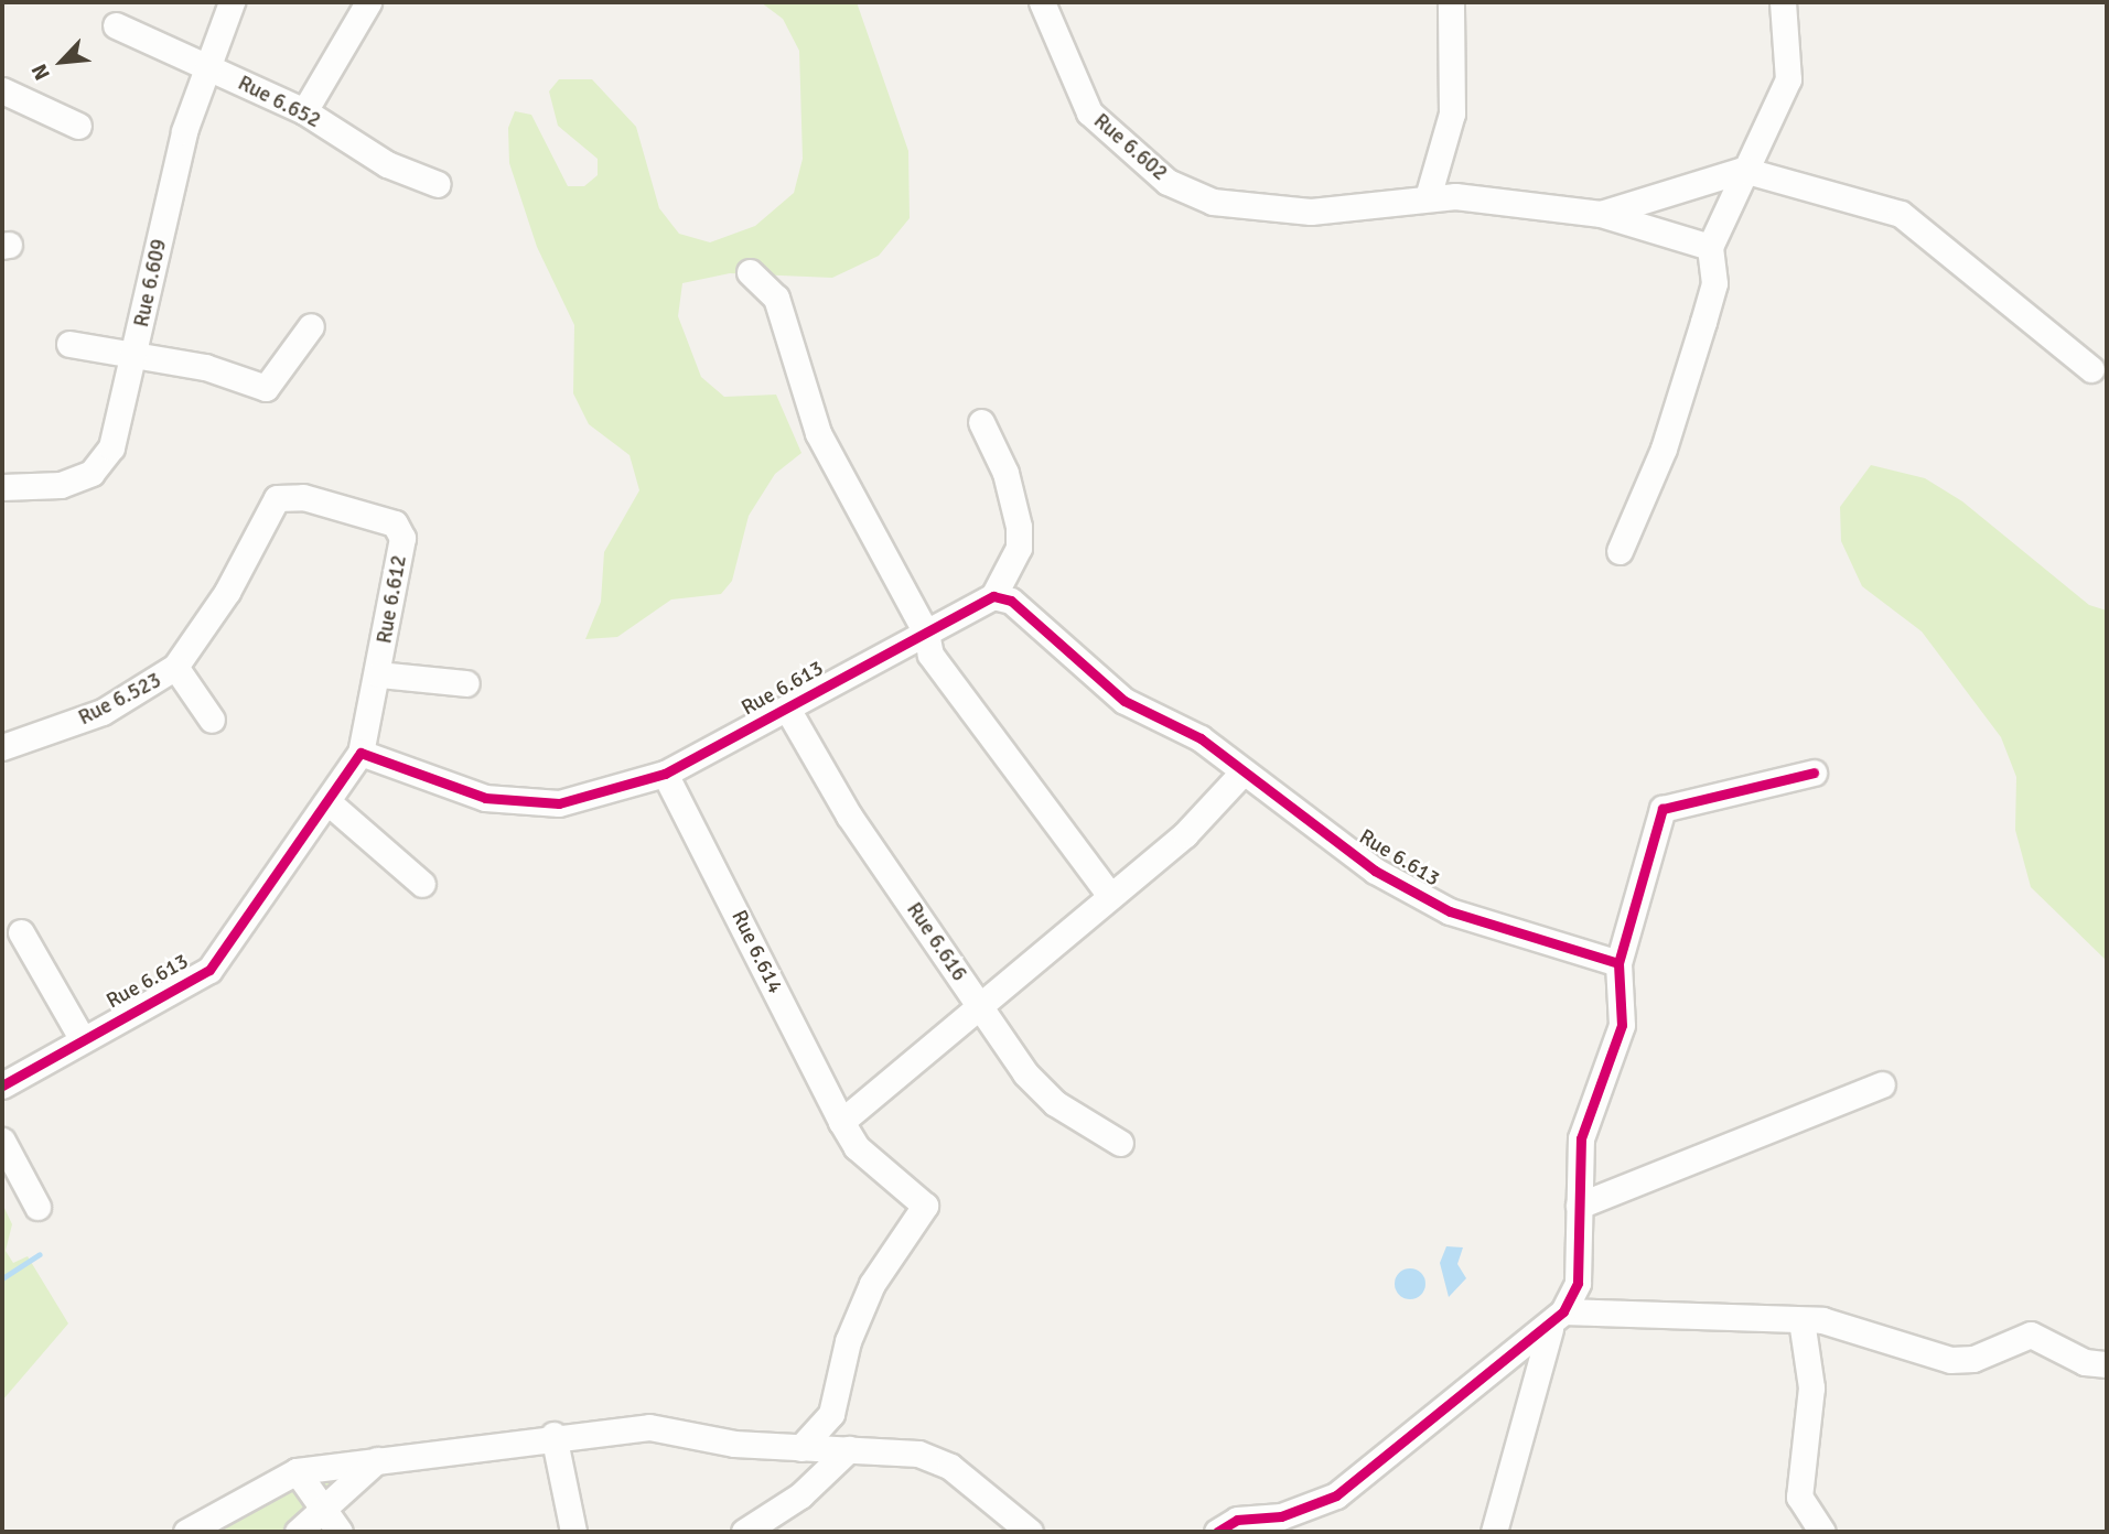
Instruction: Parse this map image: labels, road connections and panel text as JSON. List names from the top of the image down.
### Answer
{
  "streets": {
    "street": [
      "Rue 6.652",
      "Rue 6.602",
      "Rue 6.609",
      "Rue 6.612",
      "Rue 6.613",
      "Rue 6.523",
      "Rue 6.616",
      "Rue 6.614"
    ]
  },
  "crossings": [
    ["Rue 6.652", "Rue 6.609"],
    ["Rue 6.612", "Rue 6.613"],
    ["Rue 6.612", "Rue 6.523"],
    ["Rue 6.613", "Rue 6.616"],
    ["Rue 6.613", "Rue 6.614"]
  ],
  "north": "bottom left"
}
